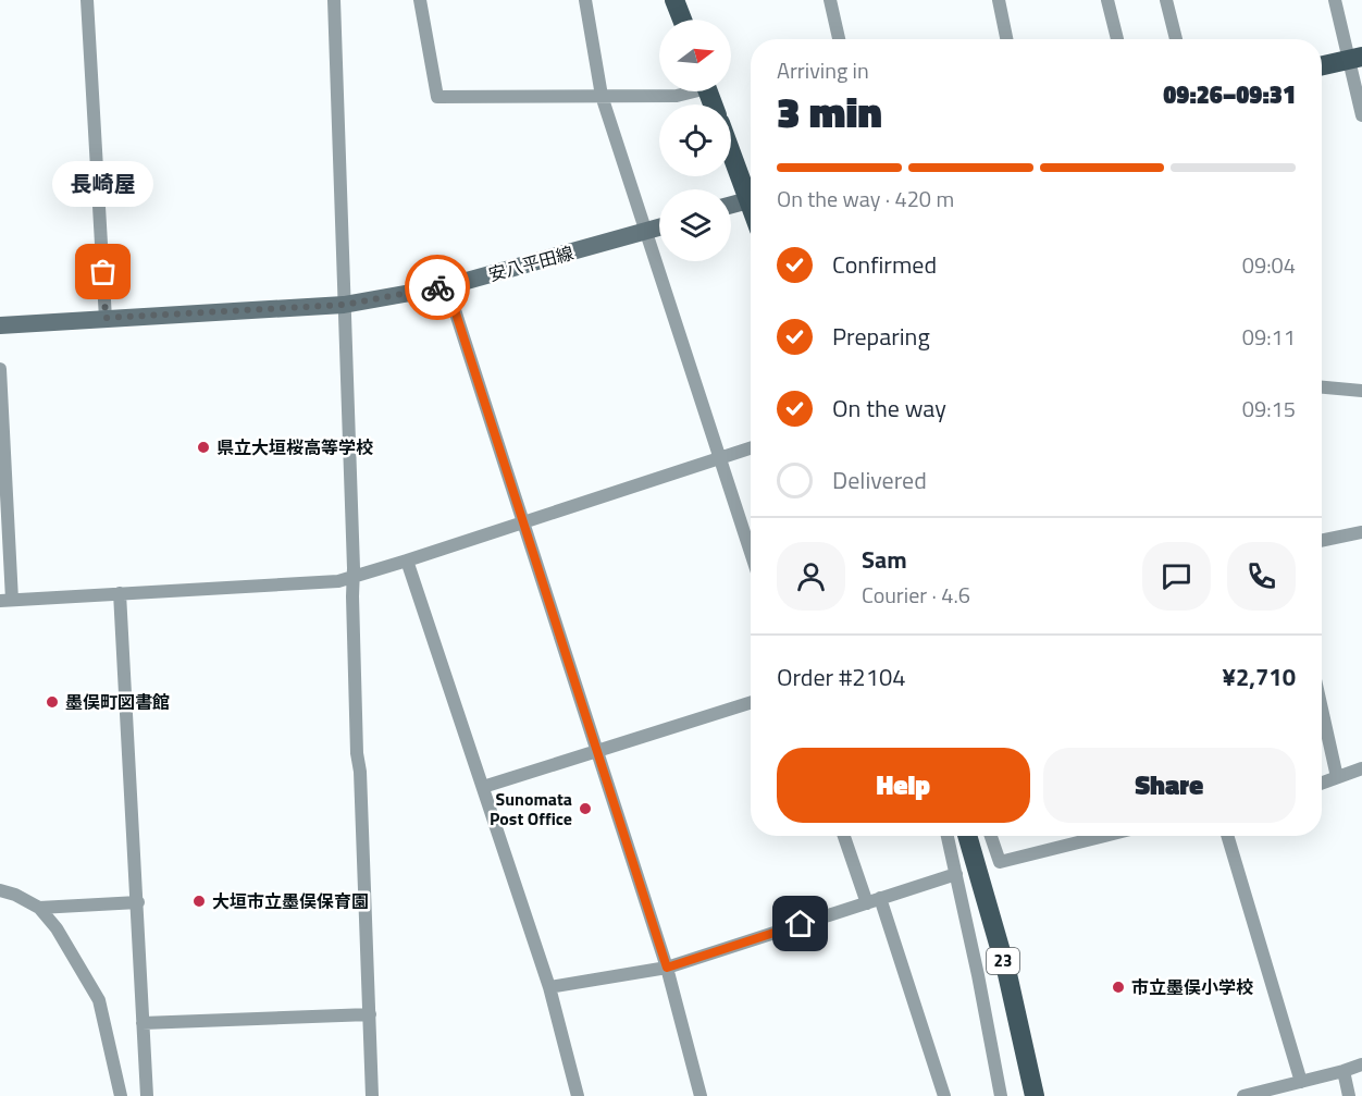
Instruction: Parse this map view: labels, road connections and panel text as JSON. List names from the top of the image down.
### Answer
{
  "streets": {
    "main road": ["安八平田線", "23"]
  },
  "places": [
    "長崎屋",
    "県立大垣桜高等学校",
    "墨俣町図書館",
    "Sunomata Post Office",
    "大垣市立墨俣保育園",
    "市立墨俣小学校"
  ],
  "north": "right",
  "page": {
    "heading": ["3 min", "Arriving in", "09:26–09:31"],
    "panel": [
      "Sam",
      "Courier · 4.6",
      "Order #2104",
      "¥2,710"
    ],
    "bar": "On the way · 420 m",
    "bubble": "長崎屋",
    "list": [
      ["Confirmed", "09:04"],
      ["Preparing", "09:11"],
      ["On the way", "09:15"],
      "Delivered"
    ],
    "buttons": ["Help", "Share"]
  }
}
